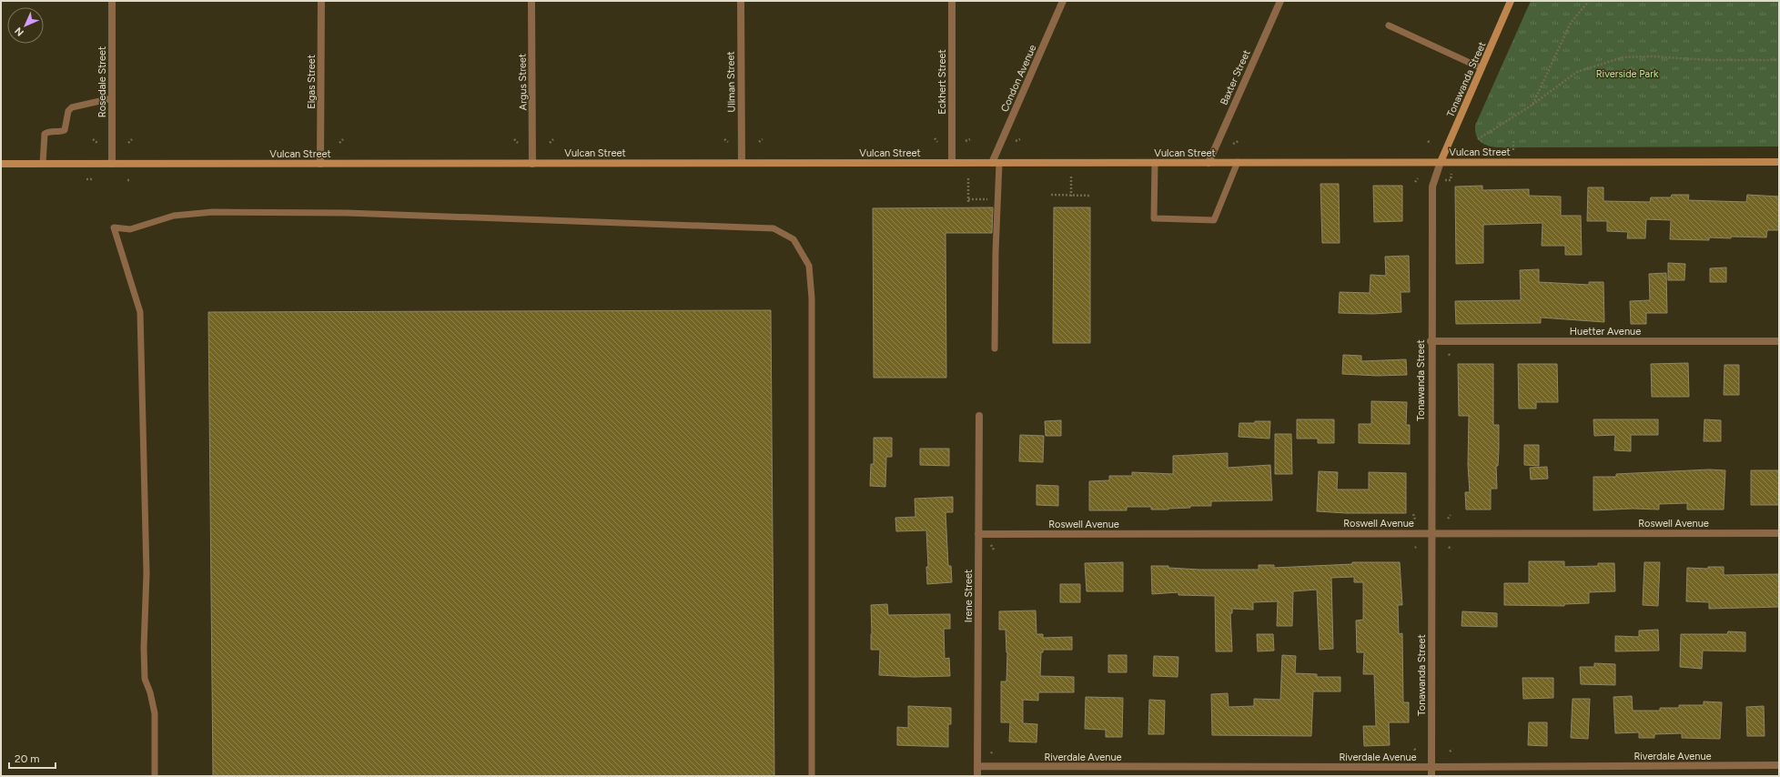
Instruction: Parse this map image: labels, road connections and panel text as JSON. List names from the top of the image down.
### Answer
{
  "streets": {
    "street": [
      "Baxter Street",
      "Condon Avenue",
      "Tonawanda Street",
      "Rosedale Street",
      "Elgas Street",
      "Argus Street",
      "Ullman Street",
      "Eckhert Street",
      "Vulcan Street",
      "Huetter Avenue",
      "Roswell Avenue",
      "Irene Street",
      "Riverdale Avenue"
    ]
  },
  "crossings": [
    ["Baxter Street", "Vulcan Street"],
    ["Condon Avenue", "Vulcan Street"],
    ["Tonawanda Street", "Vulcan Street"],
    ["Tonawanda Street", "Huetter Avenue"],
    ["Tonawanda Street", "Roswell Avenue"],
    ["Tonawanda Street", "Riverdale Avenue"],
    ["Rosedale Street", "Vulcan Street"],
    ["Elgas Street", "Vulcan Street"],
    ["Argus Street", "Vulcan Street"],
    ["Ullman Street", "Vulcan Street"],
    ["Eckhert Street", "Vulcan Street"],
    ["Roswell Avenue", "Irene Street"],
    ["Irene Street", "Riverdale Avenue"]
  ],
  "parks": ["Riverside Park"],
  "scale_bar": "20 m",
  "north": "bottom left"
}
